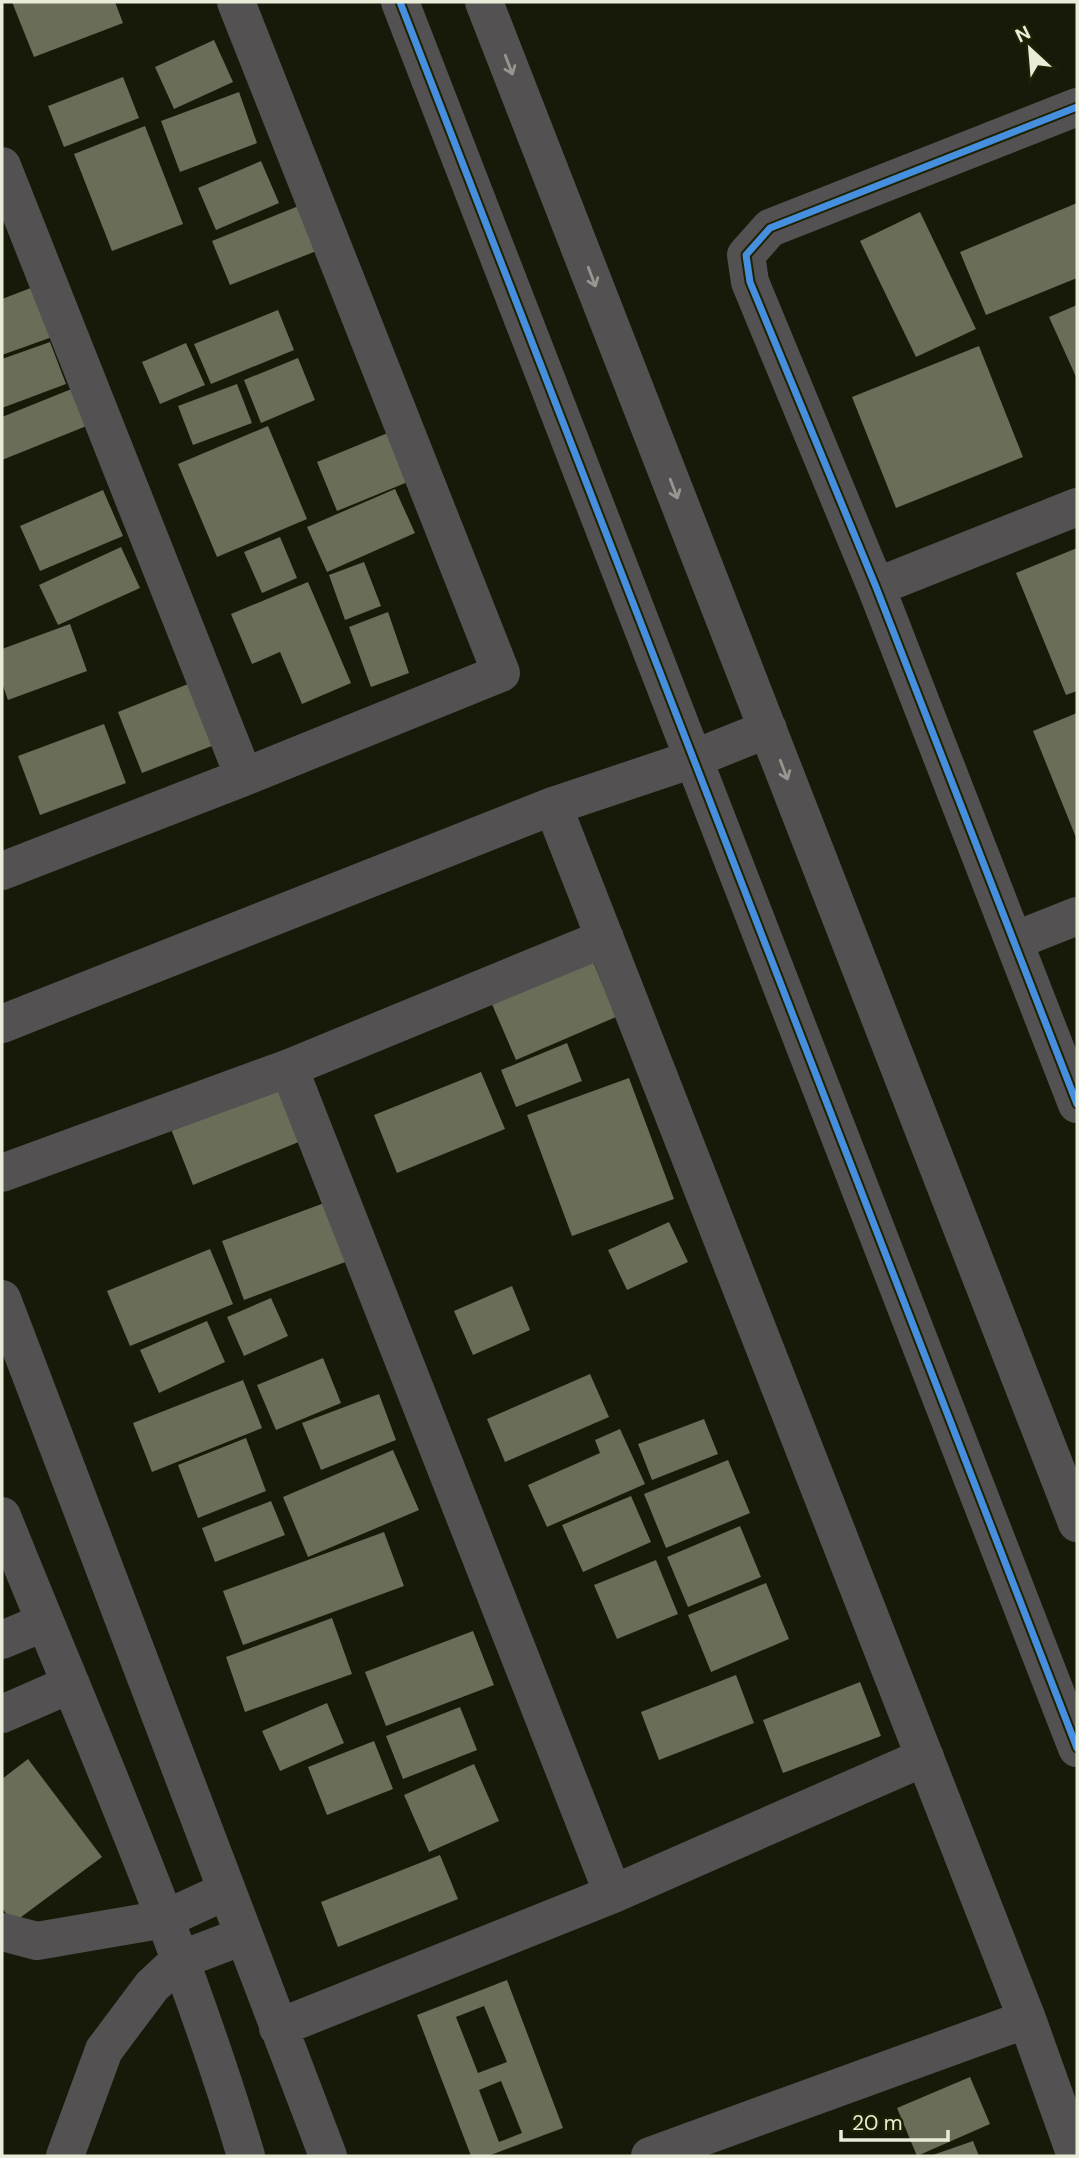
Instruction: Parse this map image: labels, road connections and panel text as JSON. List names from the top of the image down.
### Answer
{
  "scale_bar": "20 m",
  "north": "top left"
}
